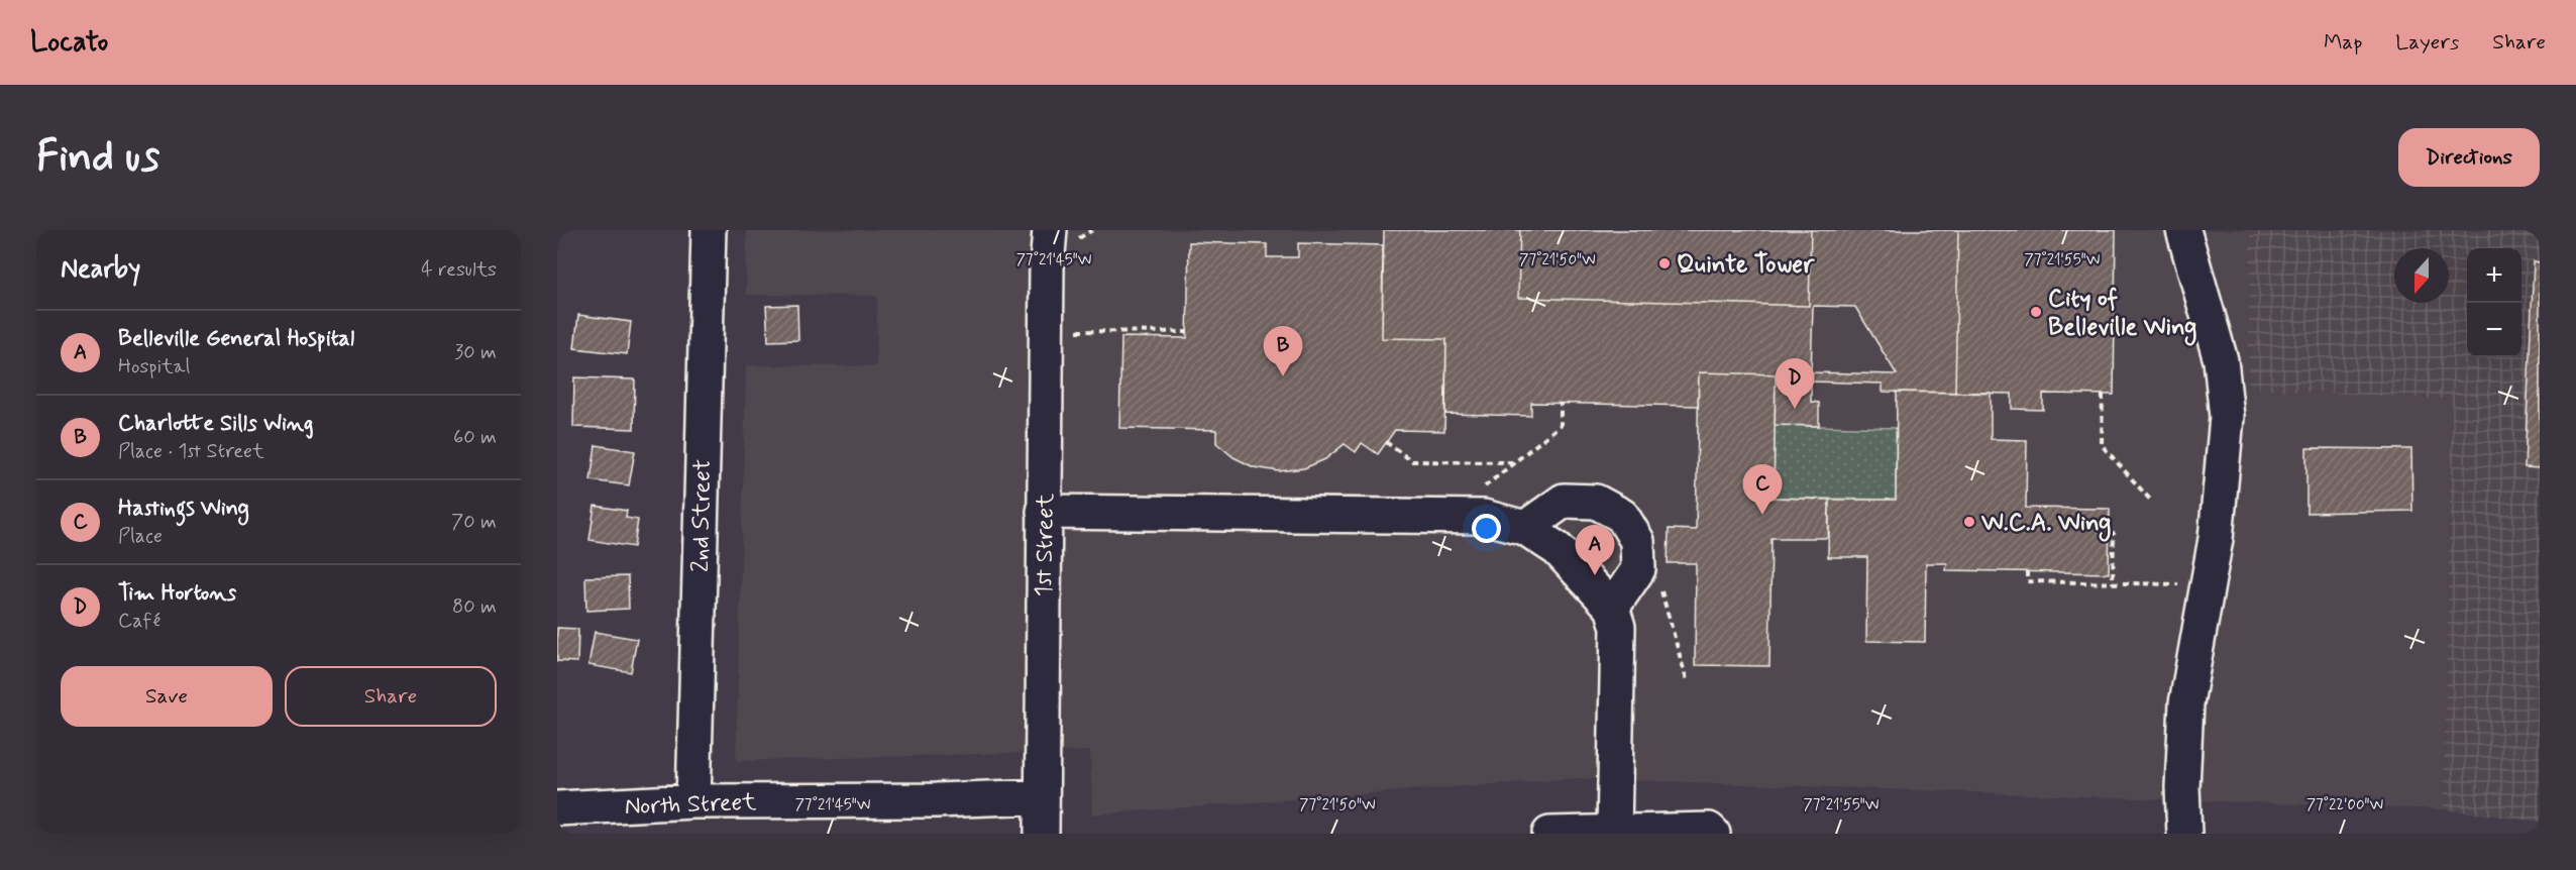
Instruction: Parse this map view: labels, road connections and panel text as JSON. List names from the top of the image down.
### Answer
{
  "streets": {
    "street": ["2nd Street", "1st Street", "North Street"]
  },
  "crossings": [
    ["2nd Street", "North Street"],
    ["1st Street", "North Street"]
  ],
  "places": ["Quinte Tower", "City of Belleville Wing", "W.C.A. Wing"],
  "north": "bottom",
  "page": {
    "header": "Locato",
    "nav": ["Map", "Layers", "Share"],
    "buttons": [
      "Directions",
      ["Save", "Share"]
    ],
    "title": "Find us",
    "heading": ["Nearby", "4 results"],
    "map_buttons": ["+", "−"],
    "list": [
      {
        "mark": "A",
        "name": "Belleville General Hospital",
        "note": "Hospital",
        "value": "30 m"
      },
      {
        "mark": "B",
        "name": "Charlotte Sills Wing",
        "note": "Place · 1st Street",
        "value": "60 m"
      },
      {
        "mark": "C",
        "name": "Hastings Wing",
        "note": "Place",
        "value": "70 m"
      },
      {
        "mark": "D",
        "name": "Tim Hortons",
        "note": "Café",
        "value": "80 m"
      }
    ],
    "pins": [
      "B",
      "D",
      "C",
      "A"
    ]
  },
  "coordinates": [
    "77°21'50\"W",
    "77°21'45\"W",
    "77°21'55\"W",
    "77°22'00\"W"
  ]
}
